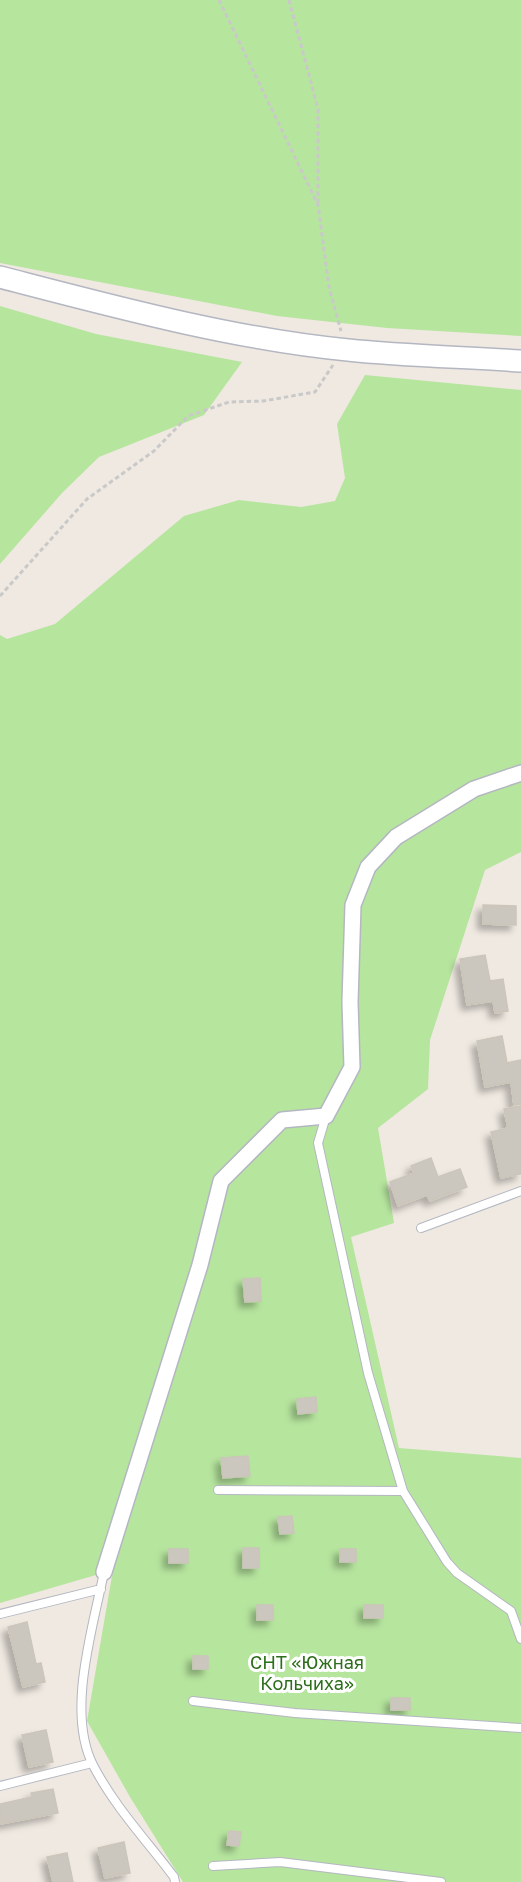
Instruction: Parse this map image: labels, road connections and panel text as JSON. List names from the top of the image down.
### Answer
{
  "parks": ["СНТ «Южная Кольчиха»"]
}
